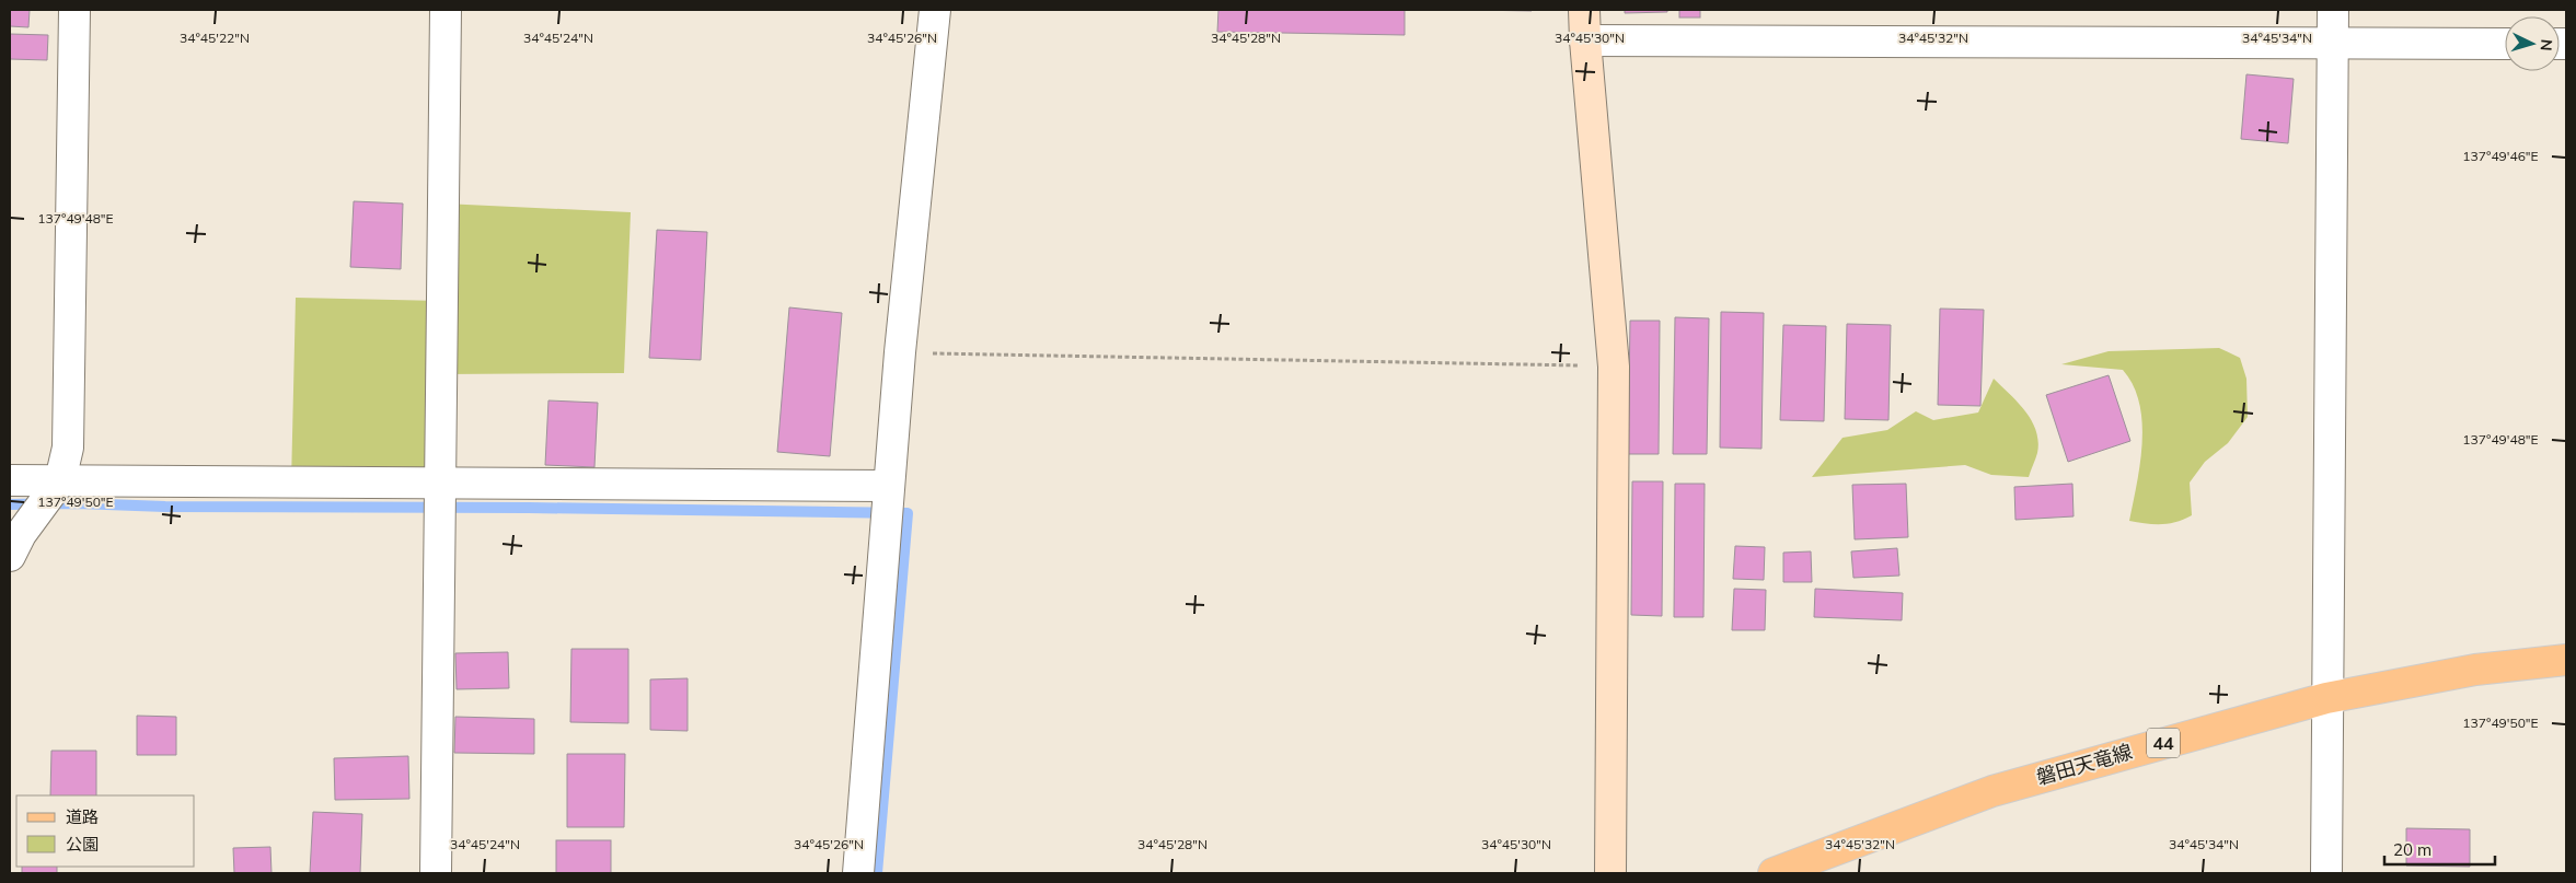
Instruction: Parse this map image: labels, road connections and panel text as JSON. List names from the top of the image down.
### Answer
{
  "streets": {
    "main road": ["44", "磐田天竜線"]
  },
  "legend": ["道路", "公園"],
  "scale_bar": "20 m",
  "north": "right",
  "coordinates": [
    "34°45'22\"N",
    "34°45'24\"N",
    "34°45'26\"N",
    "34°45'28\"N",
    "34°45'30\"N",
    "34°45'32\"N",
    "34°45'34\"N",
    "137°49'46\"E",
    "137°49'48\"E",
    "137°49'50\"E"
  ]
}
